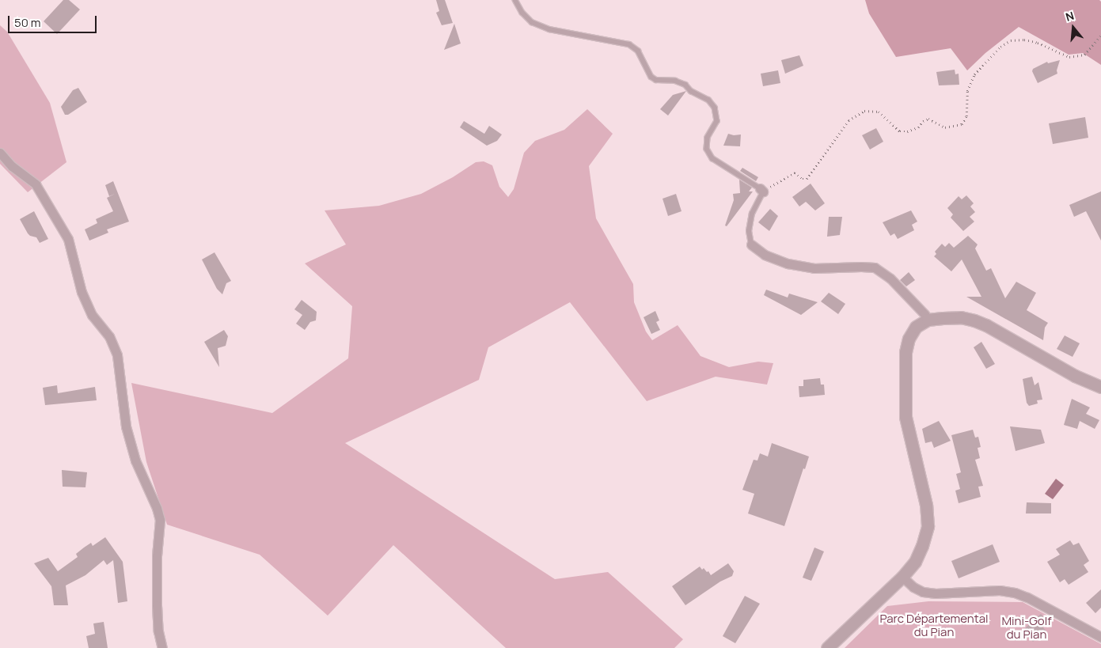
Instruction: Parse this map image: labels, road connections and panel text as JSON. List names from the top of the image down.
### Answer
{
  "parks": ["Parc Départemental du Pian", "Mini-Golf du Pian"],
  "scale_bar": "50 m",
  "north": "top"
}
